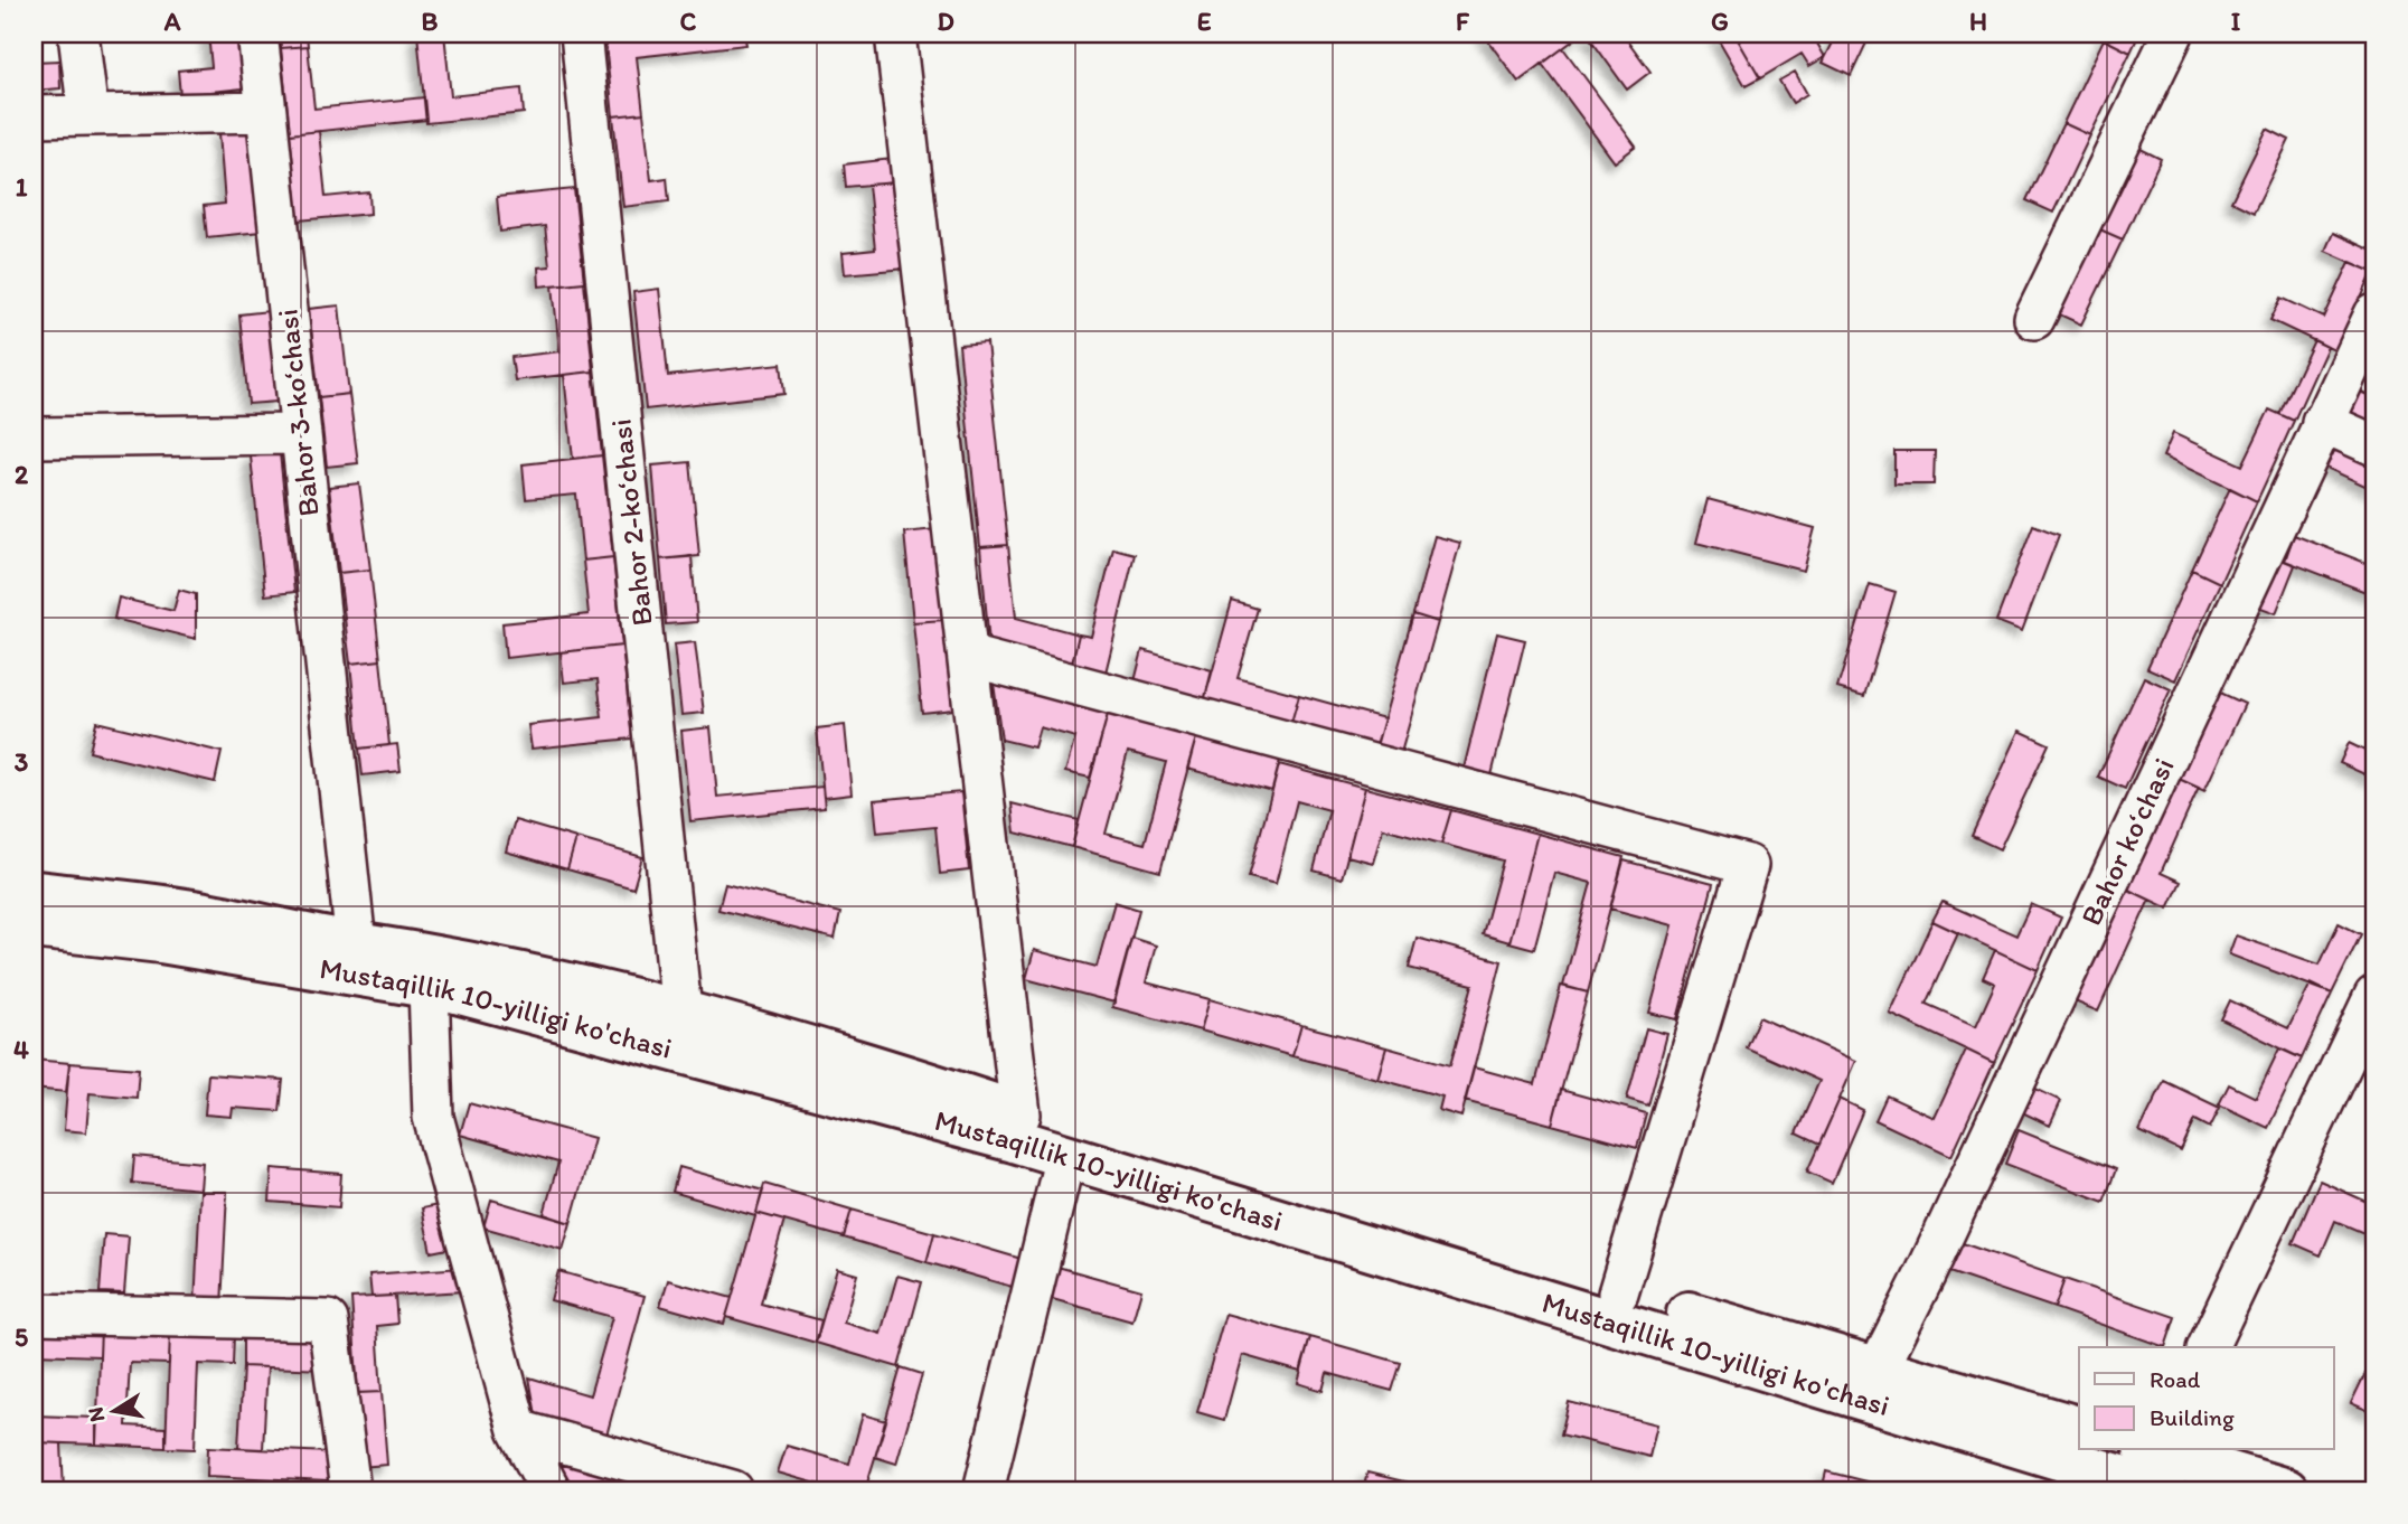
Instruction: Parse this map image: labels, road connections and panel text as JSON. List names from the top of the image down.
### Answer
{
  "streets": {
    "main road": ["Mustaqillik 10-yilligi ko'chasi"],
    "street": ["Bahor 3-koʻchasi", "Bahor 2-koʻchasi", "Bahor koʻchasi"]
  },
  "crossings": [
    ["Bahor 3-koʻchasi", "Mustaqillik 10-yilligi ko'chasi"],
    ["Bahor 2-koʻchasi", "Mustaqillik 10-yilligi ko'chasi"],
    ["Bahor koʻchasi", "Mustaqillik 10-yilligi ko'chasi"]
  ],
  "legend": ["Road", "Building"],
  "north": "left",
  "grid": {
    "columns": [
      "A",
      "B",
      "C",
      "D",
      "E",
      "F",
      "G",
      "H",
      "I"
    ],
    "rows": [
      "1",
      "2",
      "3",
      "4",
      "5"
    ]
  }
}
